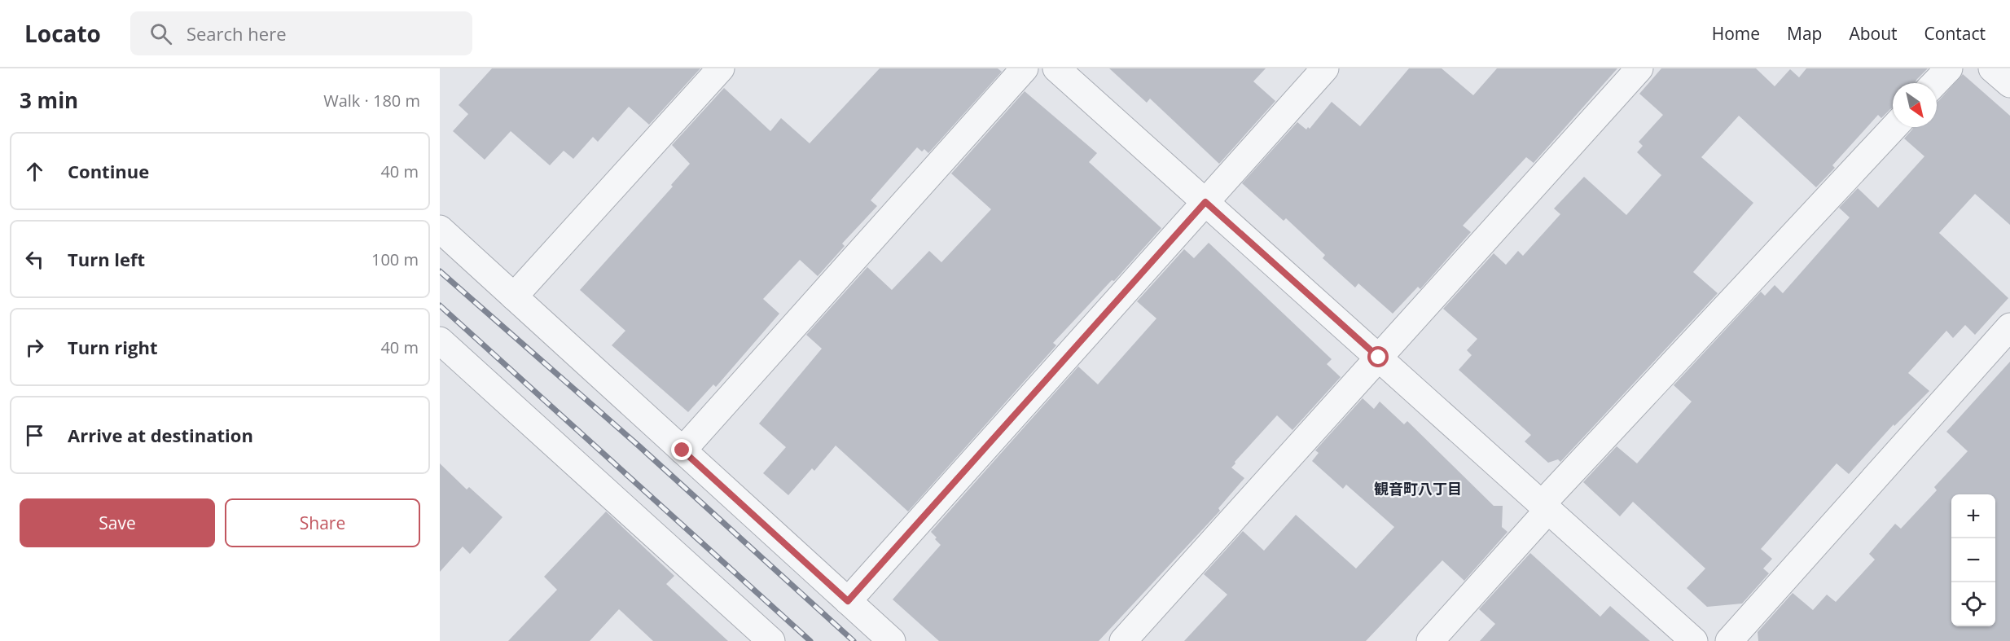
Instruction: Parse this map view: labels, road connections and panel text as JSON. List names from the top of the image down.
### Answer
{
  "districts": ["観音町八丁目"],
  "north": "bottom right",
  "page": {
    "header": "Locato",
    "search": "Search here",
    "nav": [
      "Home",
      "Map",
      "About",
      "Contact"
    ],
    "heading": ["3 min", "Walk · 180 m"],
    "list": [
      ["Continue", "40 m"],
      ["Turn left", "100 m"],
      ["Turn right", "40 m"],
      "Arrive at destination"
    ],
    "buttons": ["Save", "Share"],
    "map_buttons": ["+", "−"]
  }
}
